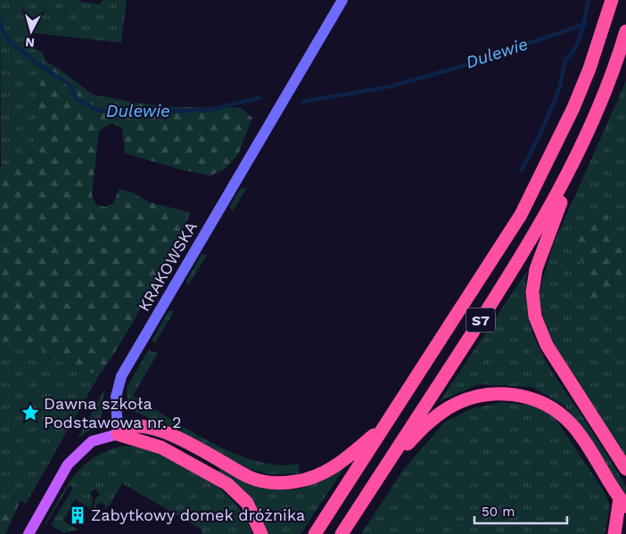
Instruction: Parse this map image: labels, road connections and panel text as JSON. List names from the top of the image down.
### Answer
{
  "streets": {
    "highway": ["S7"],
    "street": ["KRAKOWSKA"]
  },
  "water": ["Dulewie"],
  "places": {
    "place": ["Dawna szkoła Podstawowa nr. 2"],
    "building": ["Zabytkowy domek dróżnika"]
  },
  "scale_bar": "50 m",
  "north": "bottom"
}
